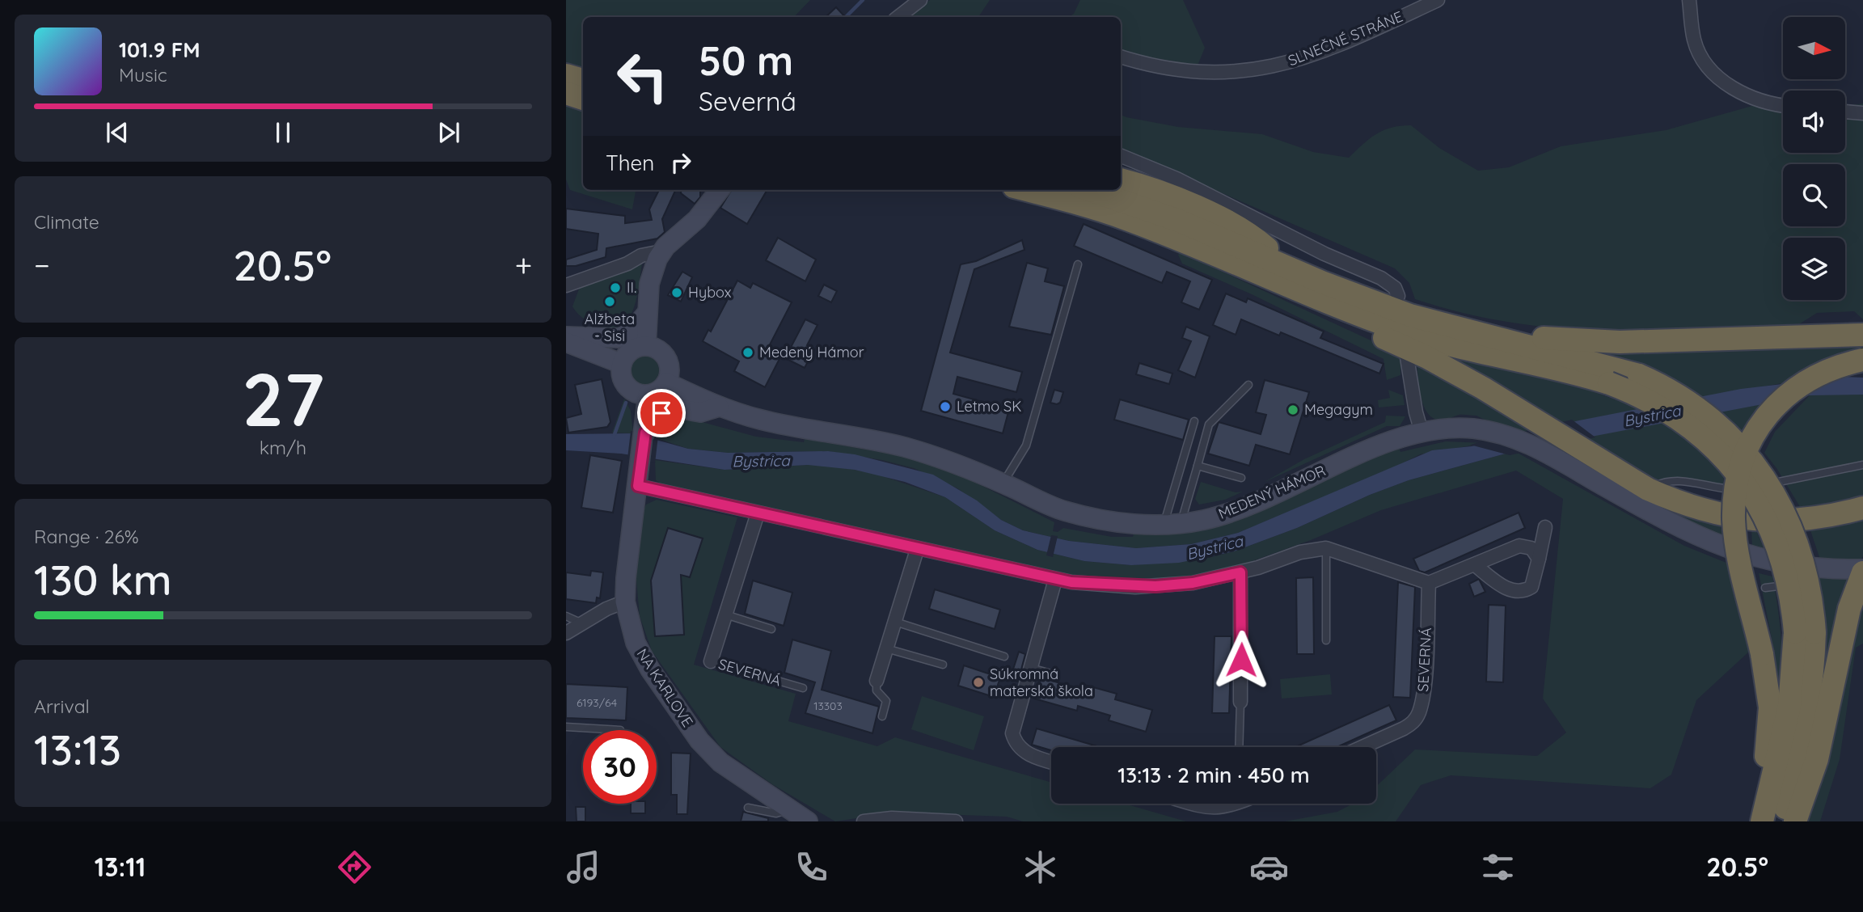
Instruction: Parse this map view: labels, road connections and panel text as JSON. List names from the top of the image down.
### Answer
{
  "streets": {
    "street": [
      "SLNEČNÉ STRÁNE",
      "MEDENÝ HÁMOR",
      "SEVERNÁ",
      "NA KARLOVE"
    ]
  },
  "crossings": [
    ["MEDENÝ HÁMOR", "NA KARLOVE"]
  ],
  "water": ["Bystrica"],
  "places": [
    "II.",
    "Hybox",
    "Alžbeta - Sisi",
    "Medený Hámor",
    "Letmo SK",
    "Megagym",
    "Súkromná materská škola"
  ],
  "house_numbers": ["6193/64", "13303"],
  "north": "right",
  "page": {
    "turn": ["50 m", "Severná"],
    "song": ["101.9 FM", "Music"],
    "then": "Then",
    "tile": [
      "Climate",
      ["27", "km/h"],
      ["Range · 26%", "130 km"],
      ["Arrival", "13:13"]
    ],
    "heat": ["−", "20.5°", "+"],
    "limit": "30",
    "trip": "13:13 · 2 min · 450 m",
    "tabs": ["13:11", "20.5°"]
  }
}
